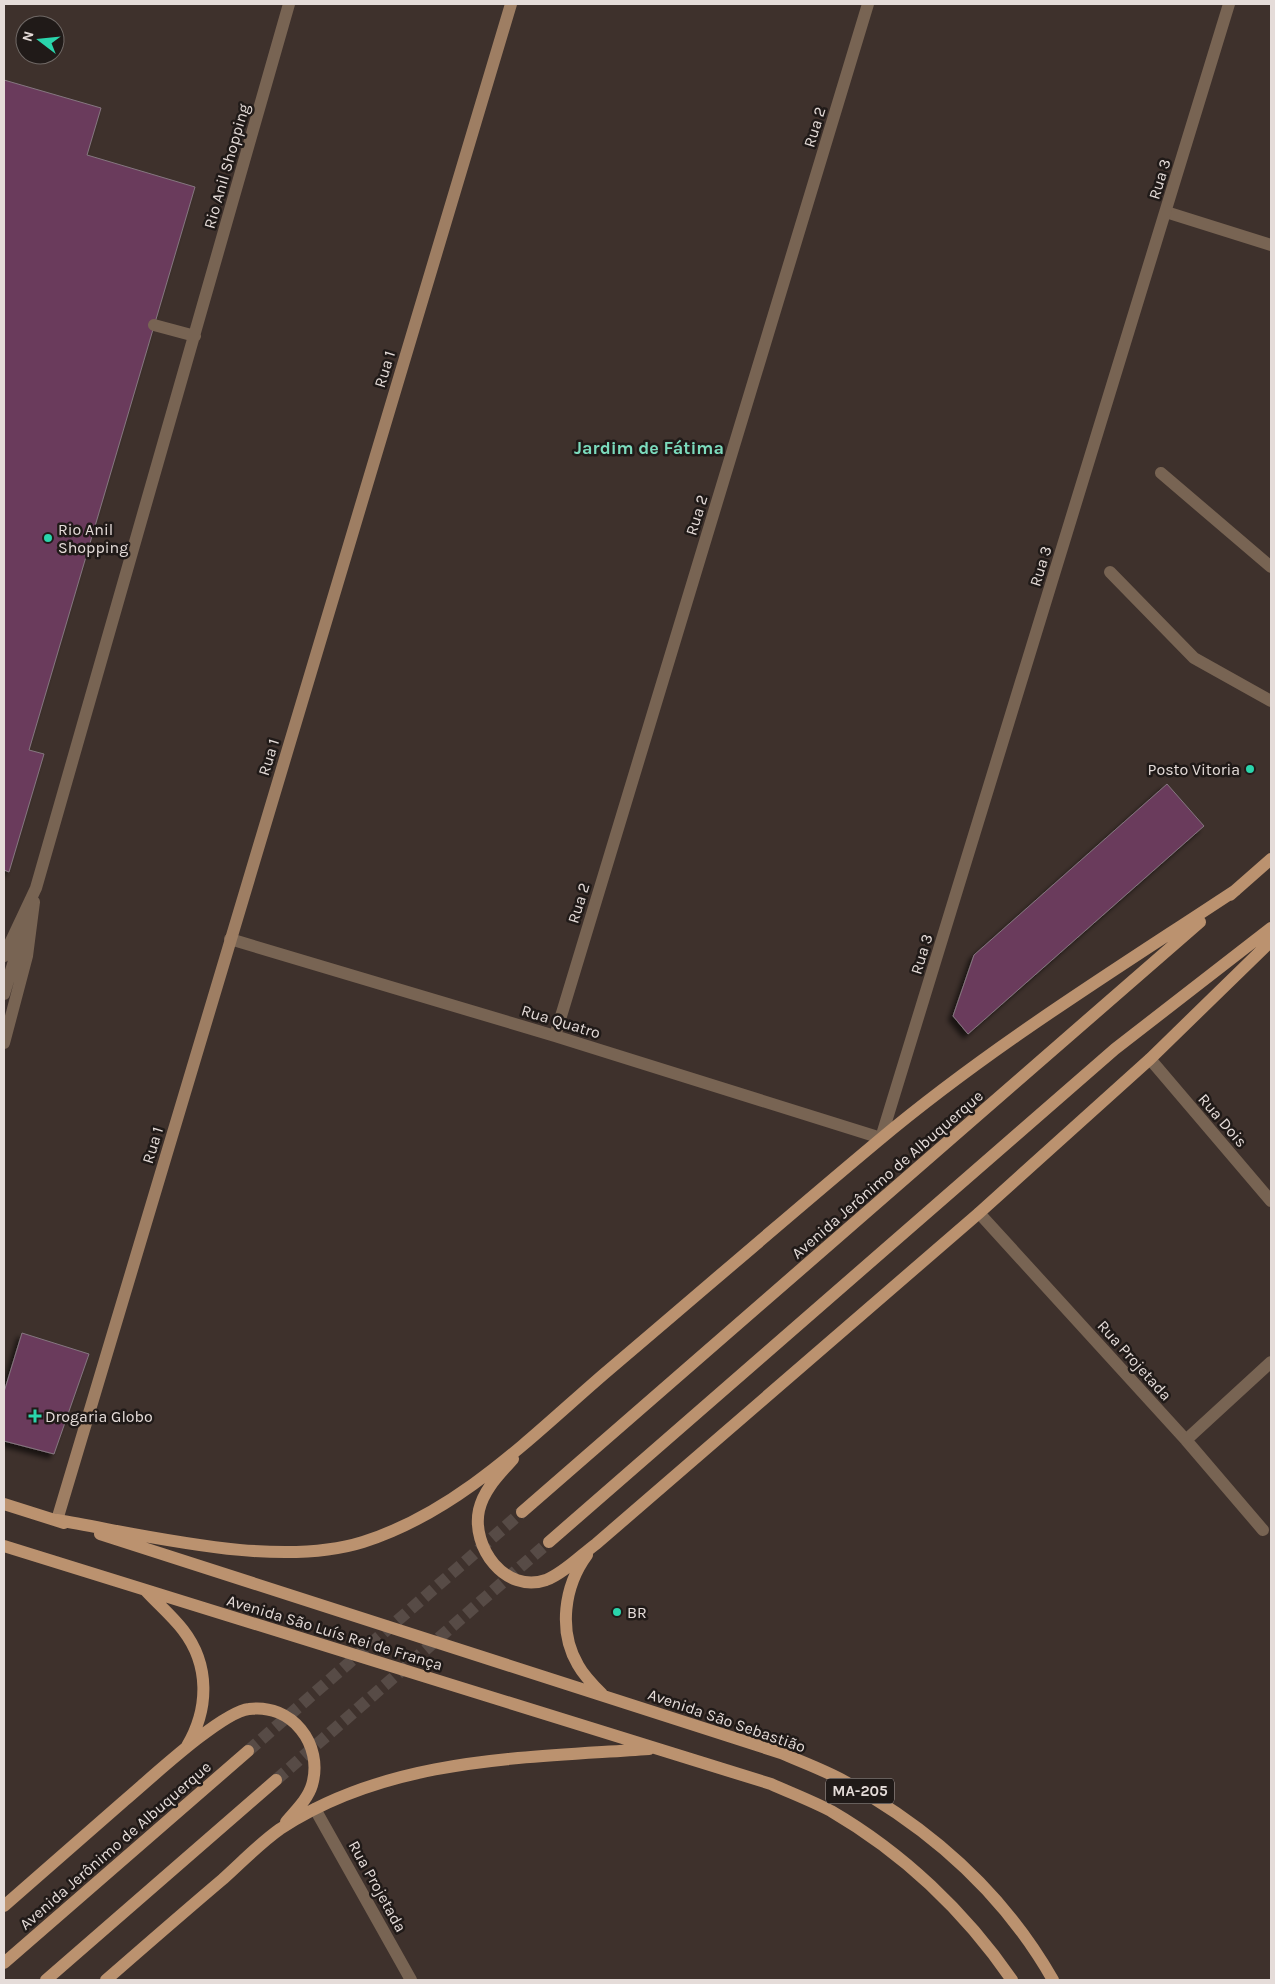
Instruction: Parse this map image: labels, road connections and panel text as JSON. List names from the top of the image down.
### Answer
{
  "streets": {
    "main road": [
      "Rua 1",
      "Avenida Jerônimo de Albuquerque",
      "Avenida São Luís Rei de França",
      "Avenida São Sebastião",
      "MA-205"
    ],
    "street": [
      "Rua 2",
      "Rio Anil Shopping",
      "Rua 3",
      "Rua Quatro",
      "Rua Dois",
      "Rua Projetada"
    ]
  },
  "crossings": [
    ["Rua 2", "Rua Quatro"],
    ["Rua 3", "Rua Quatro"],
    ["Rua 1", "Rua Quatro"],
    ["Rua 1", "Avenida São Luís Rei de França"],
    ["Avenida São Luís Rei de França", "Avenida São Sebastião"],
    ["Avenida São Luís Rei de França", "MA-205"]
  ],
  "districts": ["Jardim de Fátima"],
  "places": {
    "other": ["Rio Anil Shopping", "Posto Vitoria", "BR"],
    "health": ["Drogaria Globo"]
  },
  "north": "left"
}
